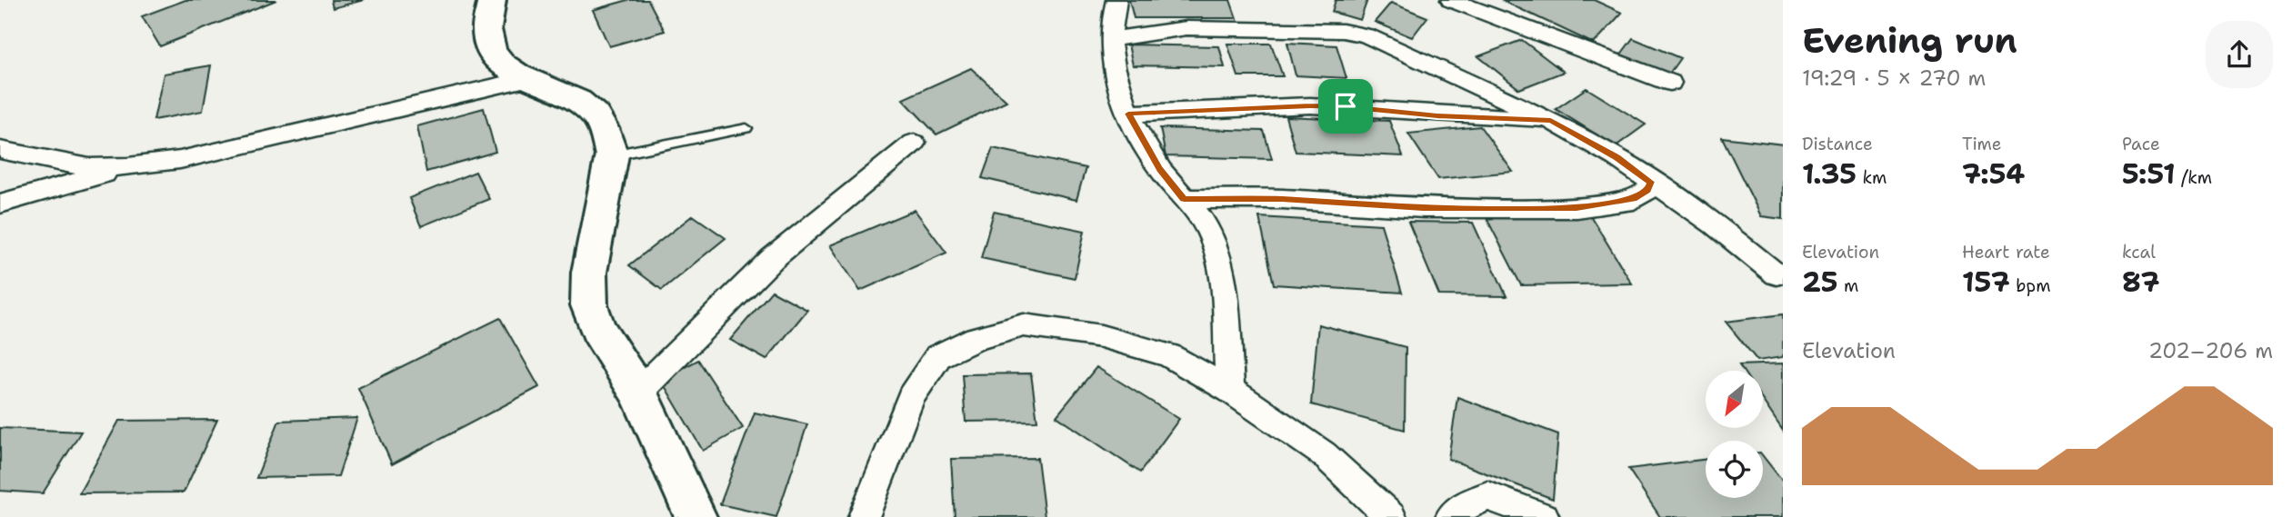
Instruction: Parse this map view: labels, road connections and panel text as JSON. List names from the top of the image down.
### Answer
{
  "north": "bottom left",
  "page": {
    "heading": ["Evening run", "19:29 · 5 × 270 m"],
    "stats": [
      ["Distance", "1.35 km"],
      ["Time", "7:54"],
      ["Pace", "5:51 /km"],
      ["Elevation", "25 m"],
      ["Heart rate", "157 bpm"],
      ["kcal", "87"]
    ],
    "chart": ["Elevation", "202–206 m"]
  }
}
